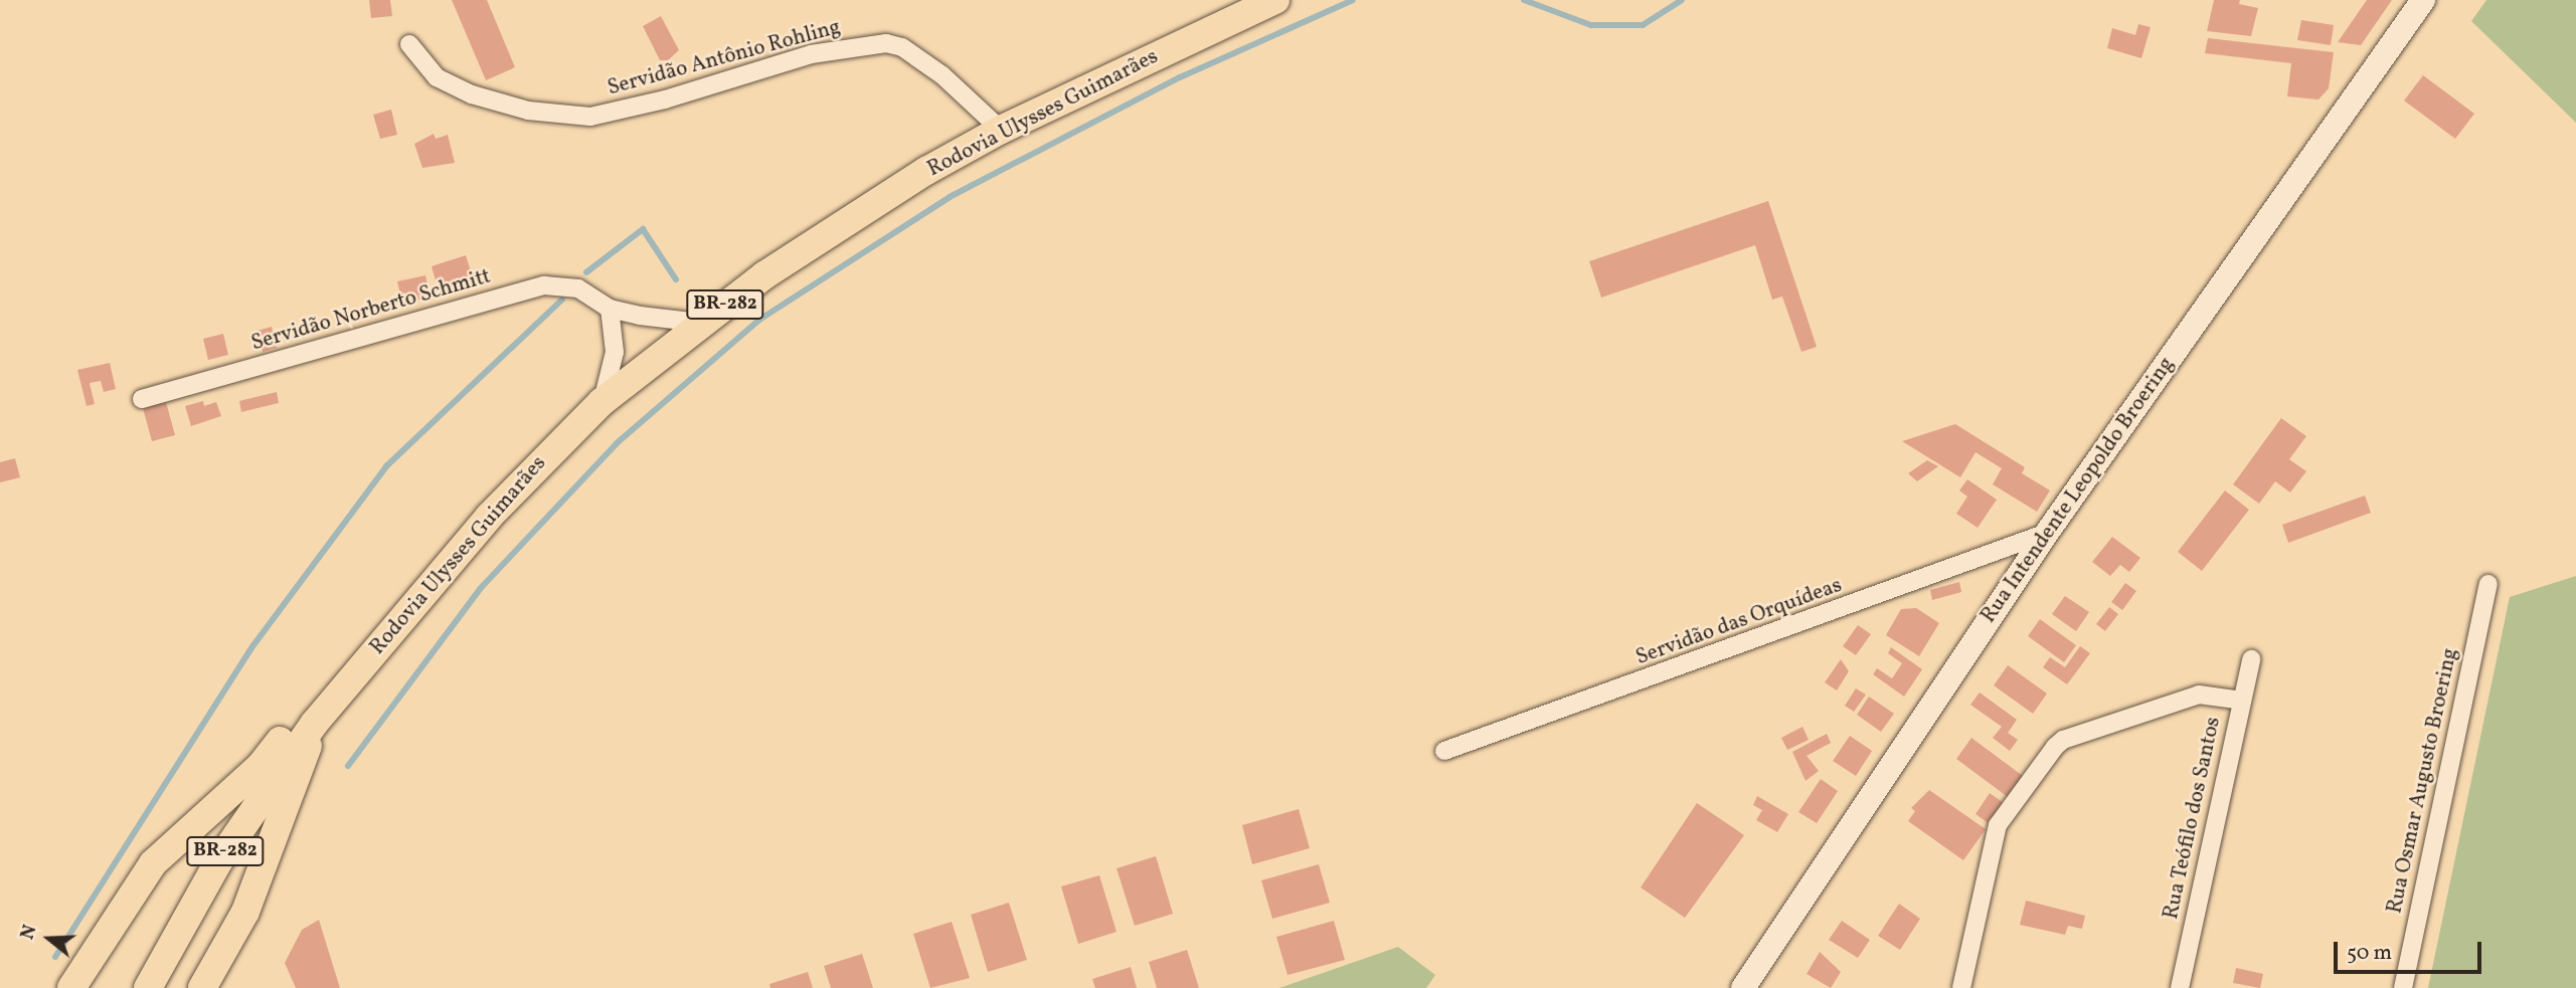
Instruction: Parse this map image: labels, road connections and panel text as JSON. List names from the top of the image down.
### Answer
{
  "streets": {
    "highway": ["Rodovia Ulysses Guimarães", "BR-282"],
    "main road": ["Rua Intendente Leopoldo Broering"],
    "street": [
      "Servidão Antônio Rohling",
      "Servidão Norberto Schmitt",
      "Servidão das Orquídeas",
      "Rua Osmar Augusto Broering",
      "Rua Teófilo dos Santos"
    ]
  },
  "crossings": [
    ["Servidão Antônio Rohling", "Rodovia Ulysses Guimarães"],
    ["Rodovia Ulysses Guimarães", "Servidão Norberto Schmitt"],
    ["Rua Intendente Leopoldo Broering", "Servidão das Orquídeas"]
  ],
  "scale_bar": "50 m",
  "north": "left"
}
